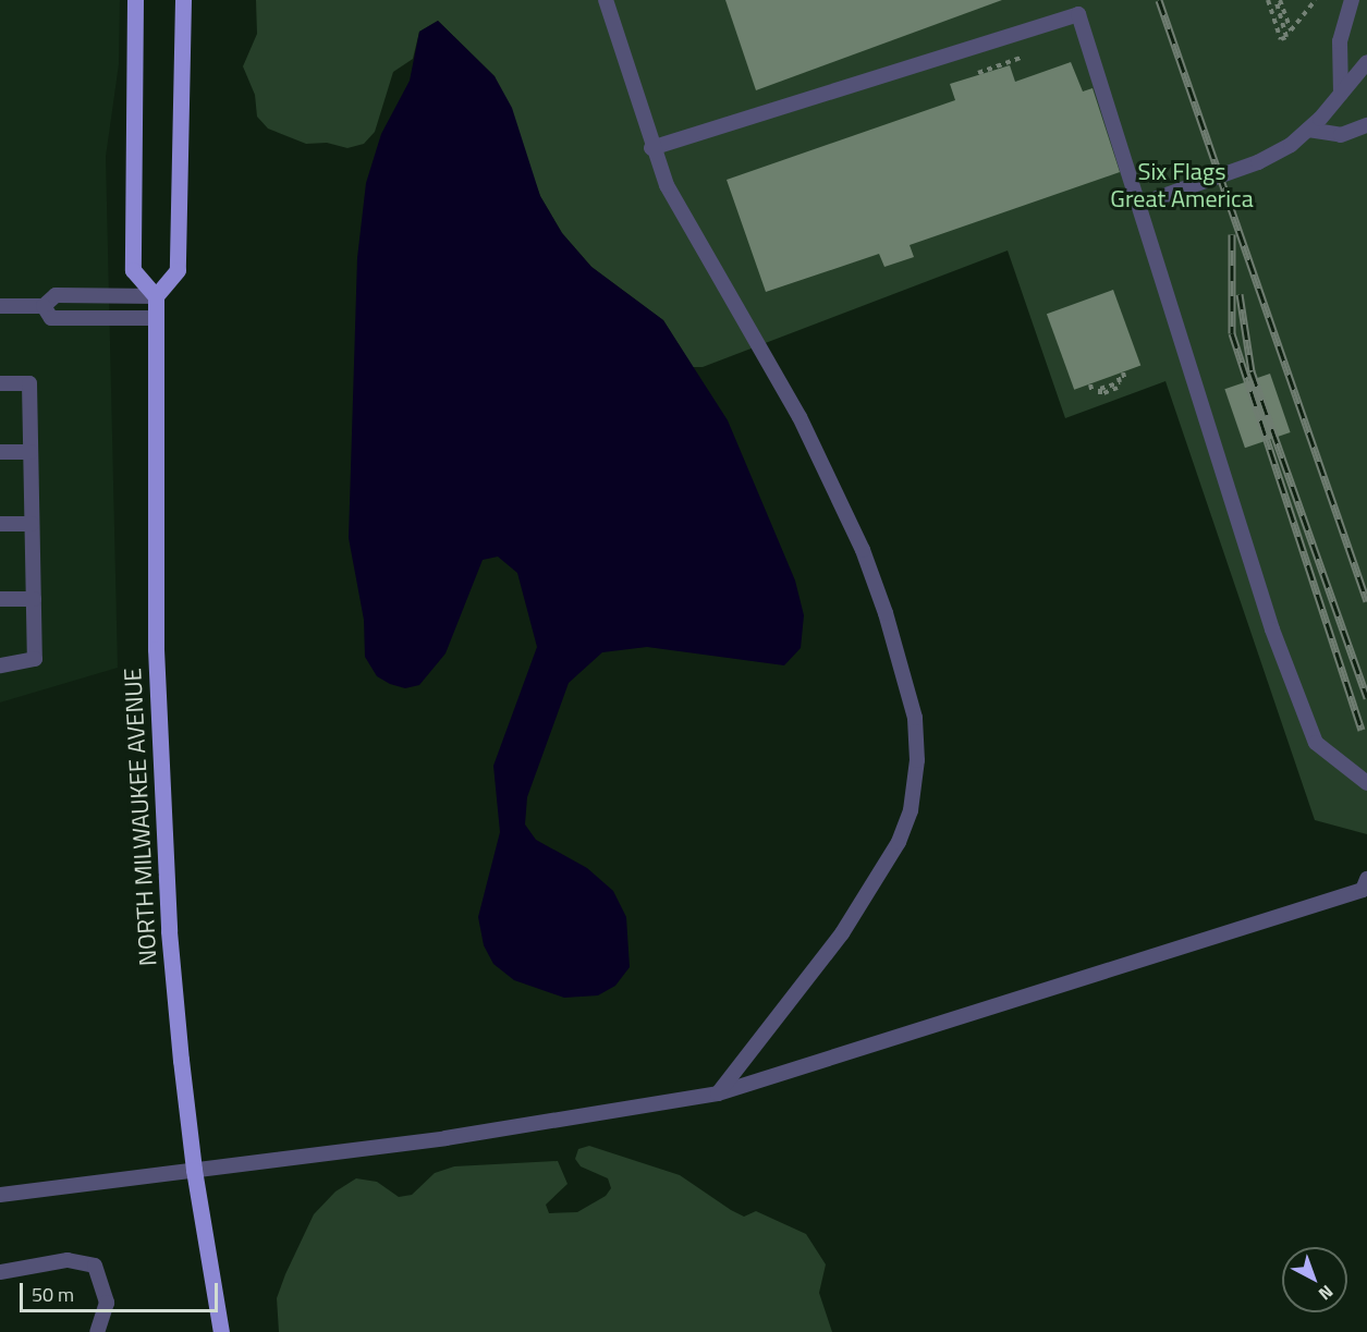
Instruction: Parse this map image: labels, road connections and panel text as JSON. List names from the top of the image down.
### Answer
{
  "streets": {
    "main road": ["NORTH MILWAUKEE AVENUE"]
  },
  "parks": ["Six Flags Great America"],
  "scale_bar": "50 m",
  "north": "bottom right"
}
